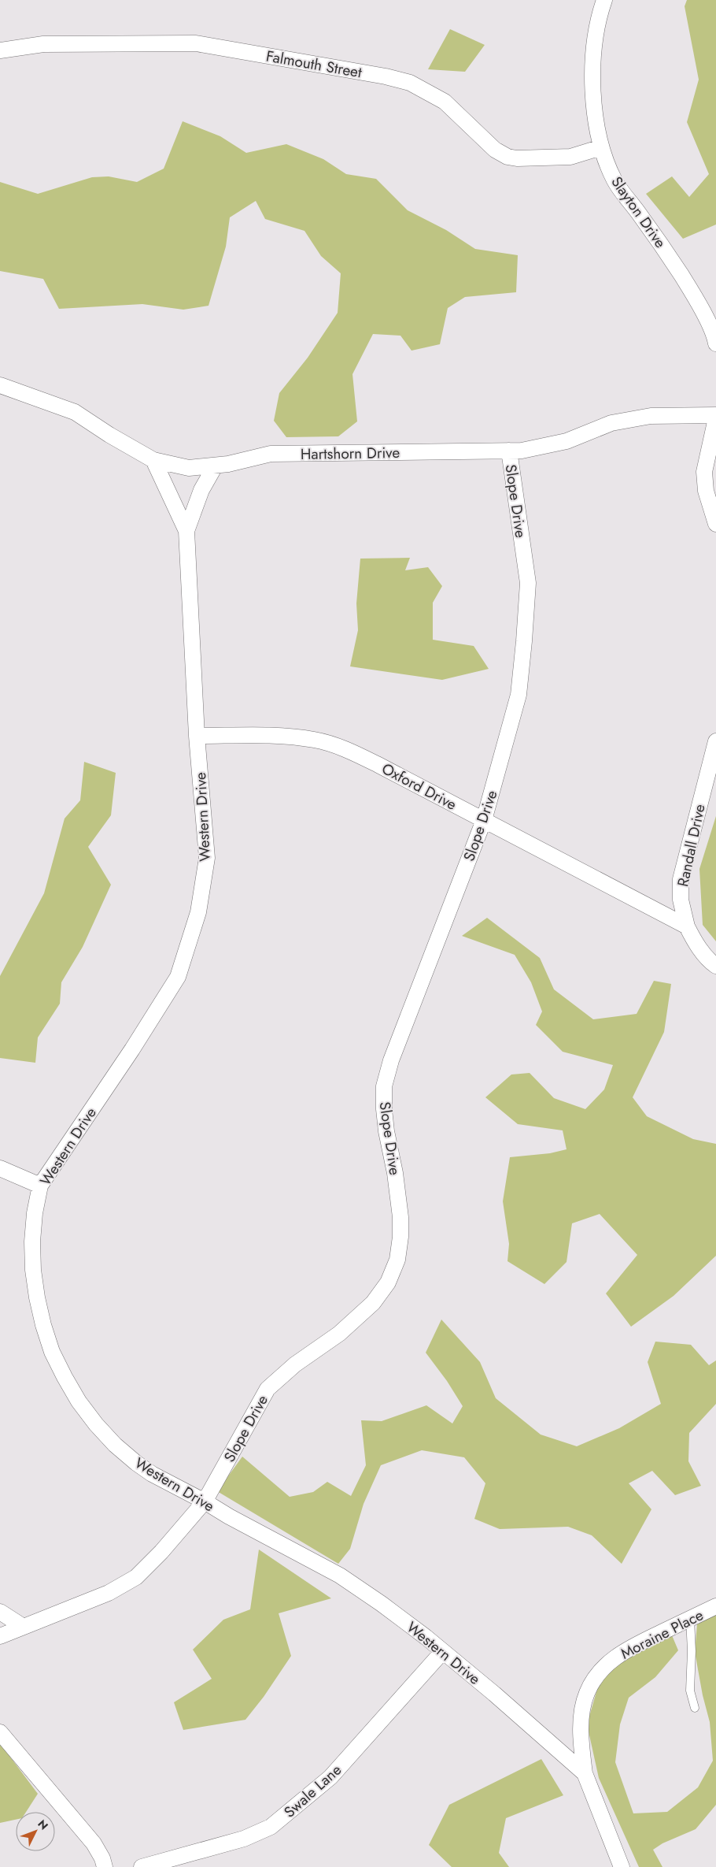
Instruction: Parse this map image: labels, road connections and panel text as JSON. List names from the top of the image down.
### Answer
{
  "streets": {
    "street": [
      "Falmouth Street",
      "Slayton Drive",
      "Hartshorn Drive",
      "Slope Drive",
      "Oxford Drive",
      "Western Drive",
      "Randall Drive",
      "Moraine Place",
      "Swale Lane"
    ]
  },
  "crossings": [
    ["Falmouth Street", "Slayton Drive"],
    ["Hartshorn Drive", "Slope Drive"],
    ["Hartshorn Drive", "Western Drive"],
    ["Slope Drive", "Oxford Drive"],
    ["Slope Drive", "Western Drive"],
    ["Oxford Drive", "Western Drive"],
    ["Oxford Drive", "Randall Drive"],
    ["Western Drive", "Moraine Place"],
    ["Western Drive", "Swale Lane"]
  ],
  "north": "top right"
}
